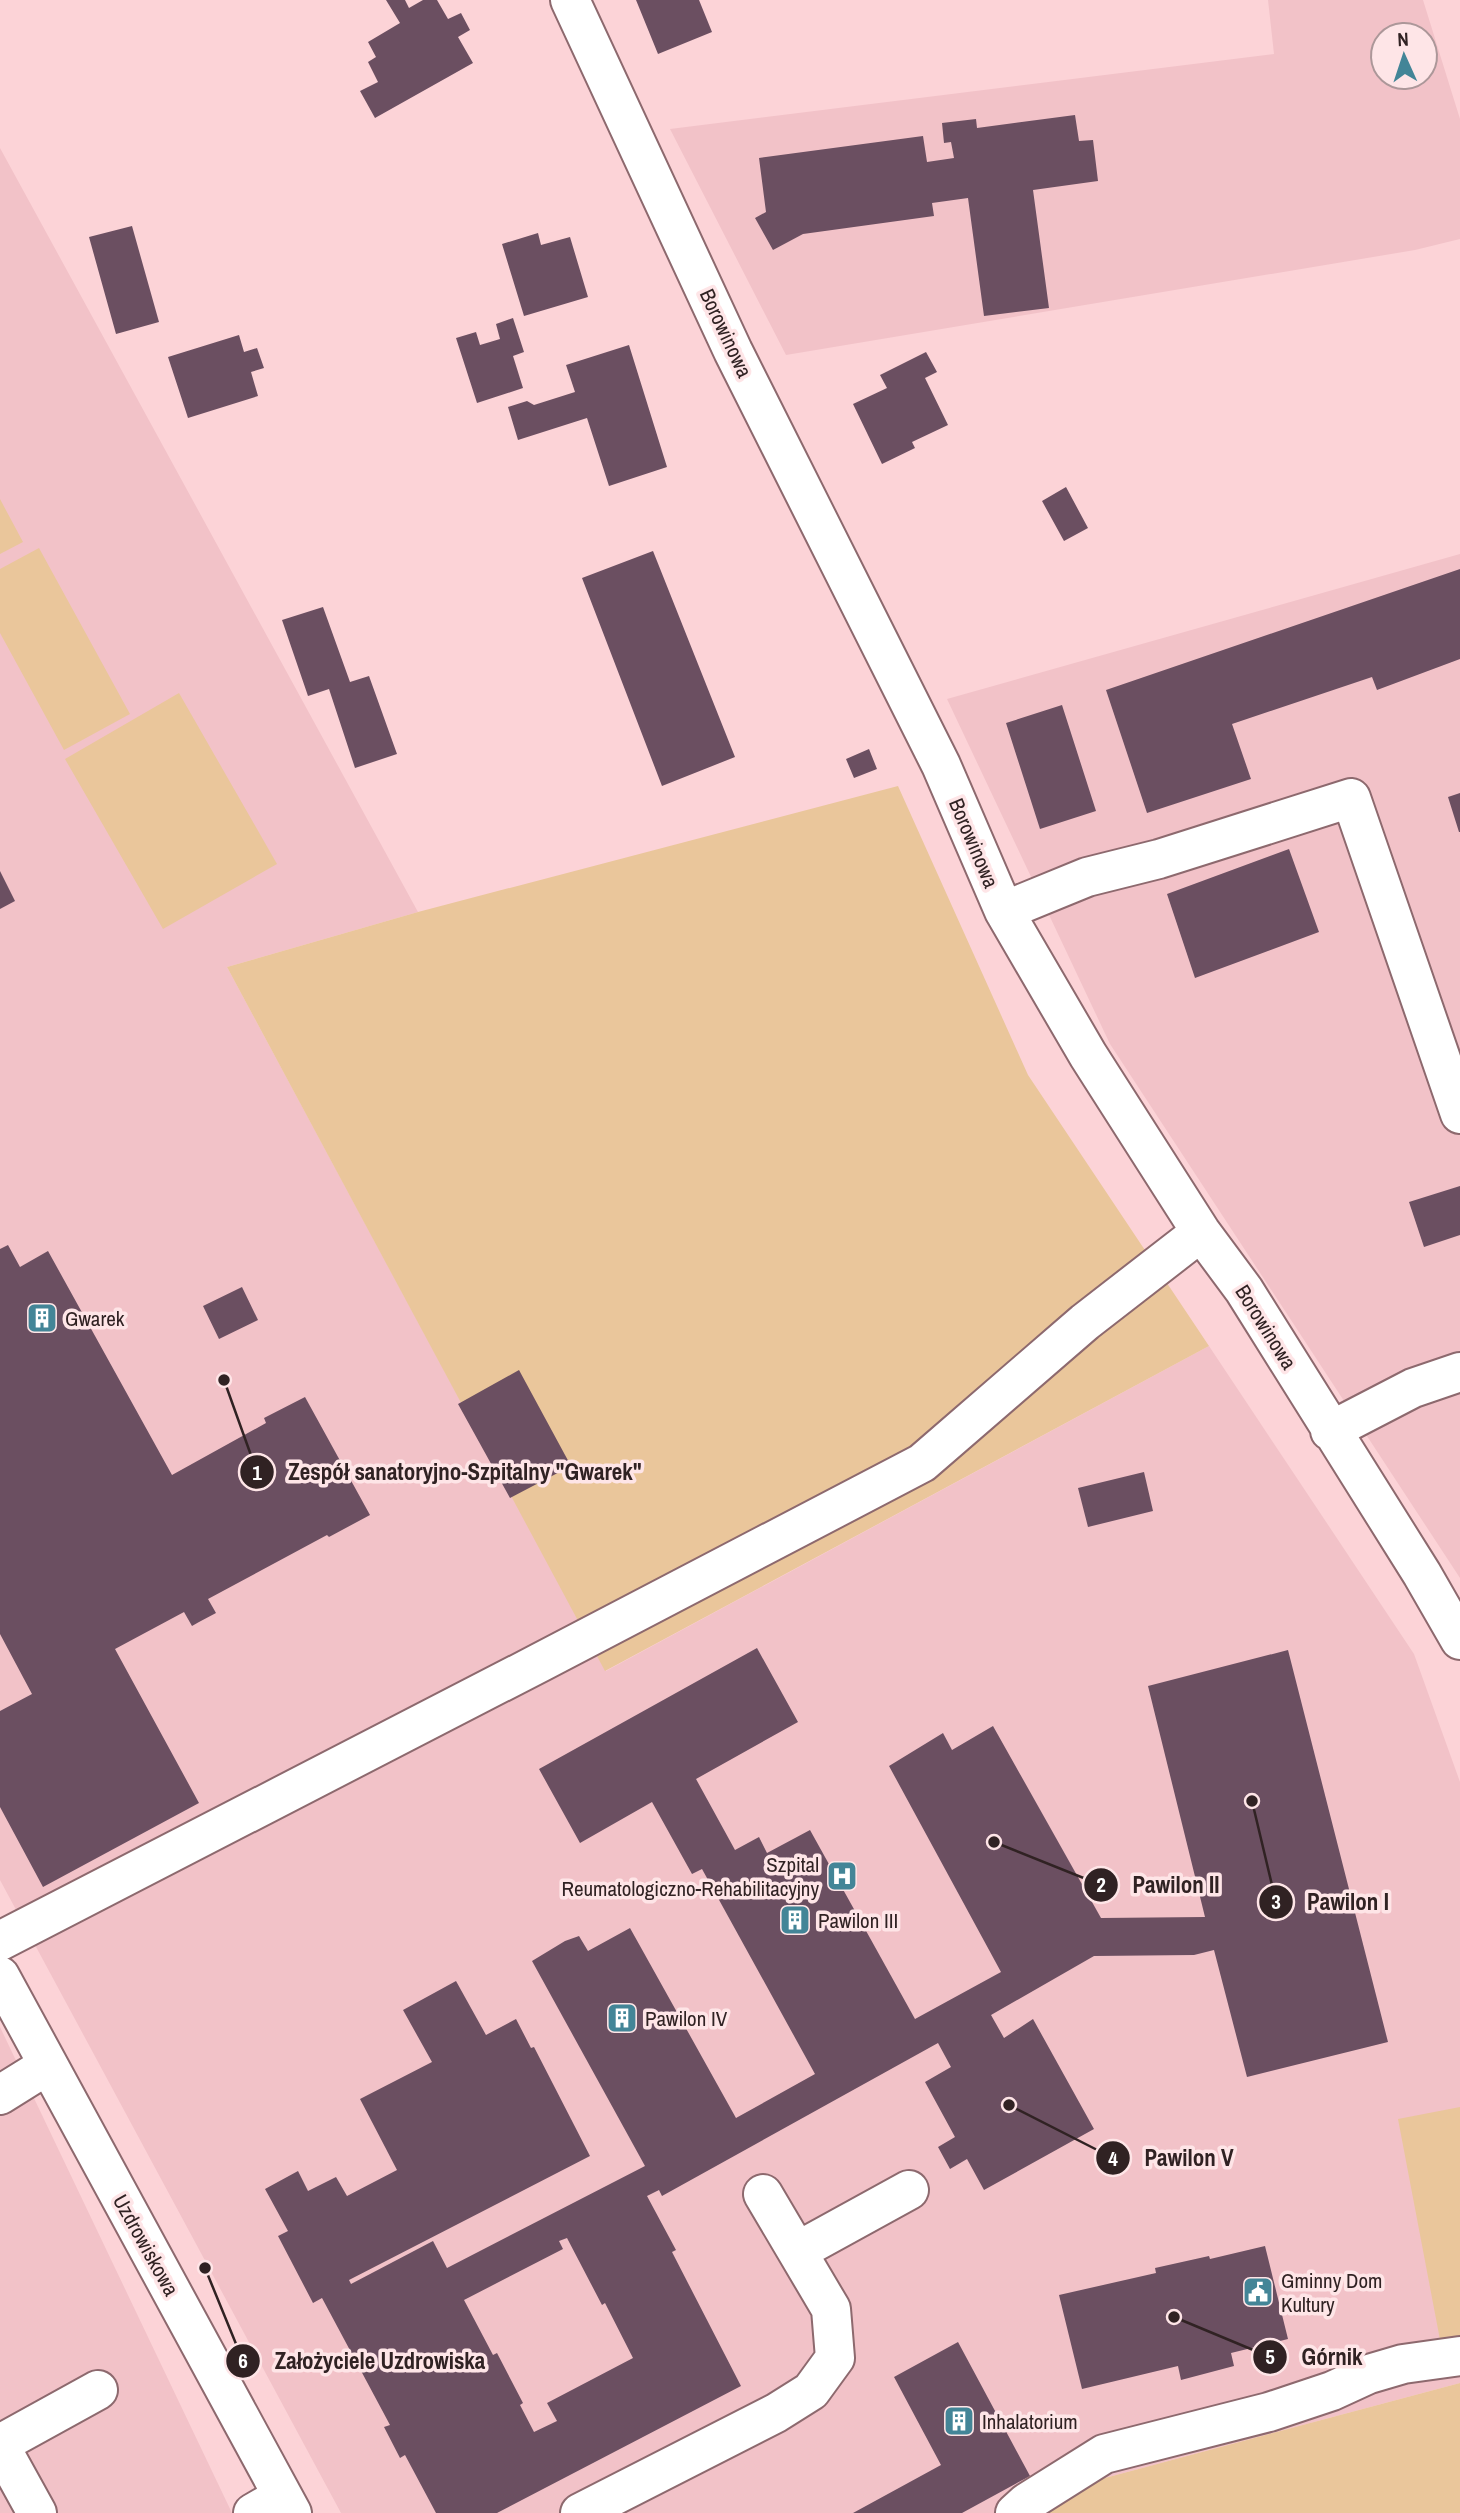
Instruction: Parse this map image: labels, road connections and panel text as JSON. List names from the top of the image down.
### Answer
{
  "streets": {
    "street": ["Borowinowa", "Uzdrowiskowa"]
  },
  "places": {
    "building": [
      "Gwarek",
      "Pawilon III",
      "Pawilon IV",
      "Inhalatorium"
    ],
    "other": [
      "Zespół sanatoryjno-Szpitalny \"Gwarek\"",
      "Pawilon I",
      "Pawilon II",
      "Pawilon V",
      "Założyciele Uzdrowiska",
      "Górnik"
    ],
    "hospital": ["Szpital Reumatologiczno-Rehabilitacyjny"],
    "public building": ["Gminny Dom Kultury"]
  },
  "north": "top"
}
